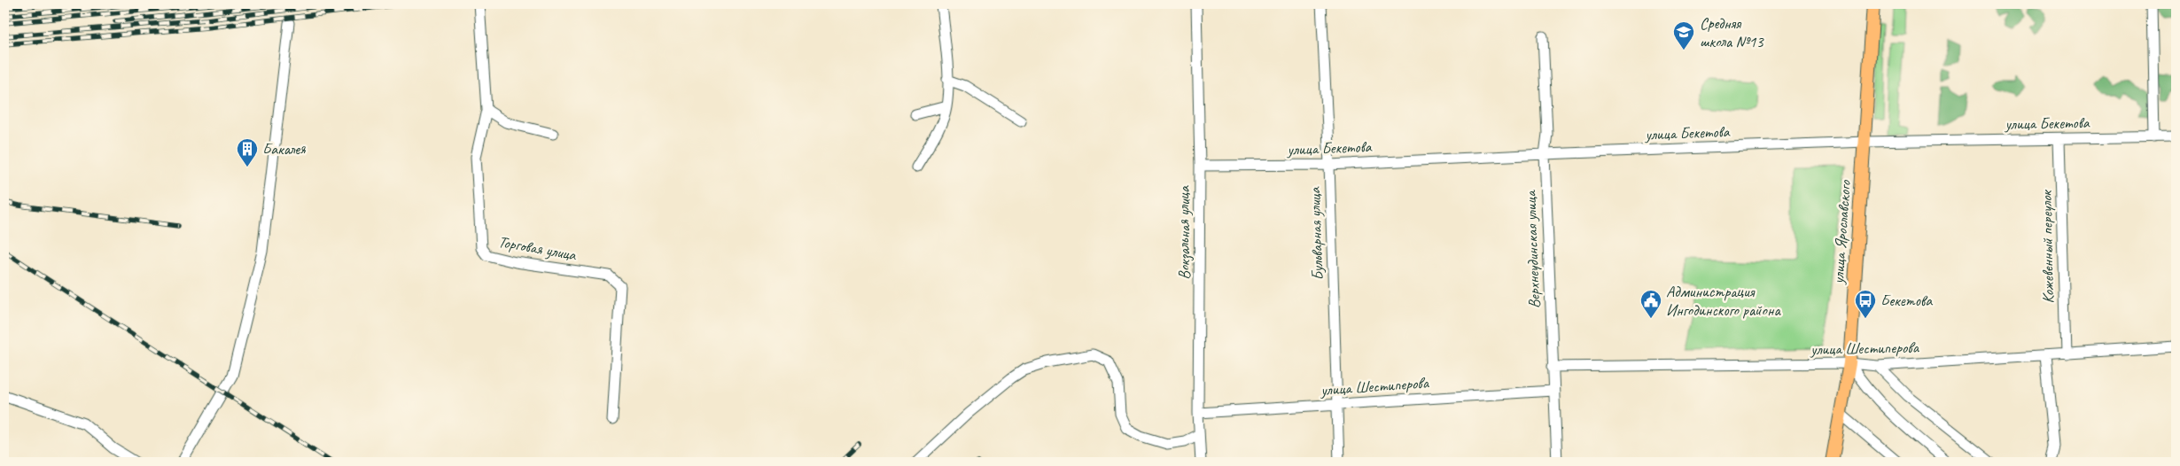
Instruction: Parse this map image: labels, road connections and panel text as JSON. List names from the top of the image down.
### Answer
{
  "streets": {
    "main road": ["улица Ярославского"],
    "street": [
      "улица Бекетова",
      "Вокзальная улица",
      "Бульварная улица",
      "Кожевенный переулок",
      "Торговая улица",
      "Верхнеудинская улица",
      "улица Шестиперова"
    ]
  },
  "crossings": [
    ["улица Бекетова", "улица Ярославского"],
    ["улица Бекетова", "Вокзальная улица"],
    ["улица Бекетова", "Бульварная улица"],
    ["улица Бекетова", "Кожевенный переулок"],
    ["улица Бекетова", "Верхнеудинская улица"],
    ["улица Ярославского", "улица Шестиперова"],
    ["Вокзальная улица", "улица Шестиперова"],
    ["Бульварная улица", "улица Шестиперова"],
    ["Кожевенный переулок", "улица Шестиперова"],
    ["Верхнеудинская улица", "улица Шестиперова"]
  ],
  "places": {
    "school or university": ["Средняя школа №13"],
    "building": ["Бакалея"],
    "public building": ["Администрация Ингодинского района"],
    "bus stop": ["Бекетова"]
  }
}
